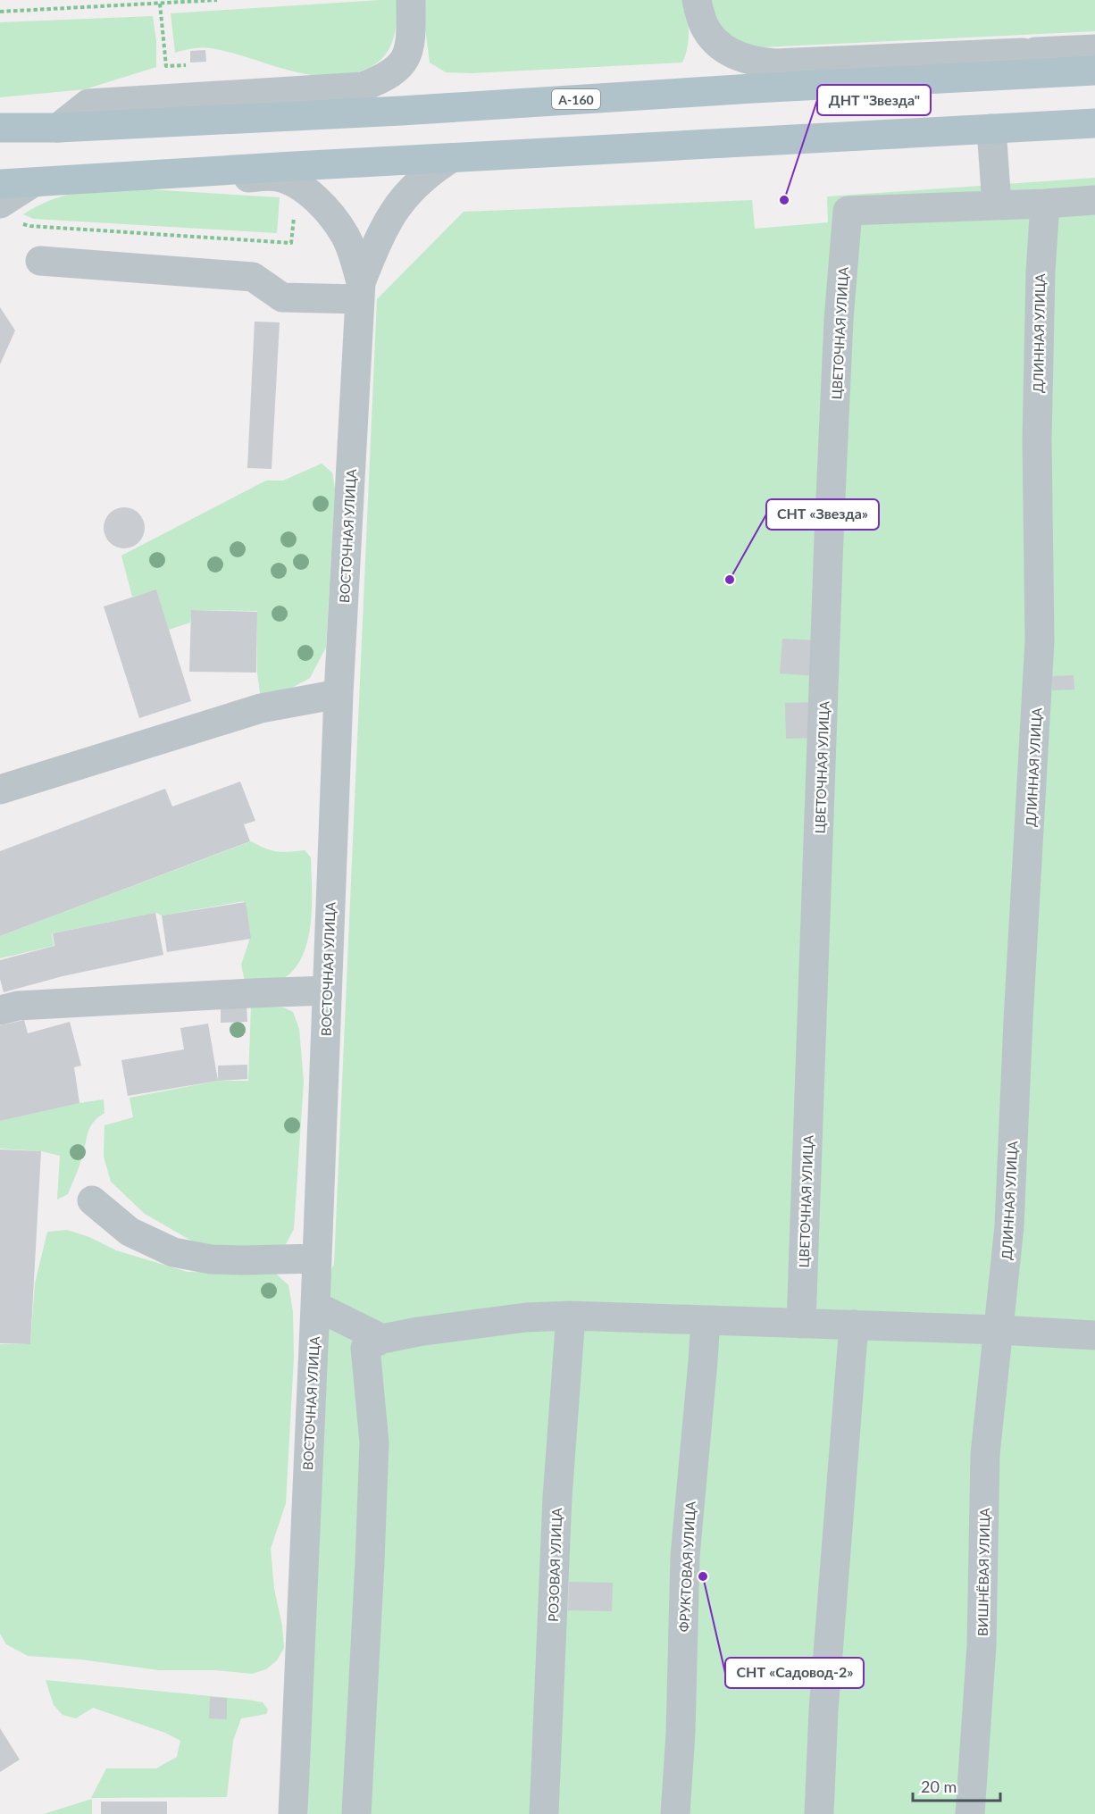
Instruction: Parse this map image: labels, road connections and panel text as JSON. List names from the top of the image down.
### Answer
{
  "streets": {
    "main road": ["А-160"],
    "street": [
      "ЦВЕТОЧНАЯ УЛИЦА",
      "ДЛИННАЯ УЛИЦА",
      "ВОСТОЧНАЯ УЛИЦА",
      "РОЗОВАЯ УЛИЦА",
      "ФРУКТОВАЯ УЛИЦА",
      "ВИШНЁВАЯ УЛИЦА"
    ]
  },
  "crossings": [
    ["ДЛИННАЯ УЛИЦА", "ВИШНЁВАЯ УЛИЦА"]
  ],
  "places": ["ДНТ \"Звезда\"", "СНТ «Звезда»", "СНТ «Садовод-2»"],
  "scale_bar": "20 m"
}
